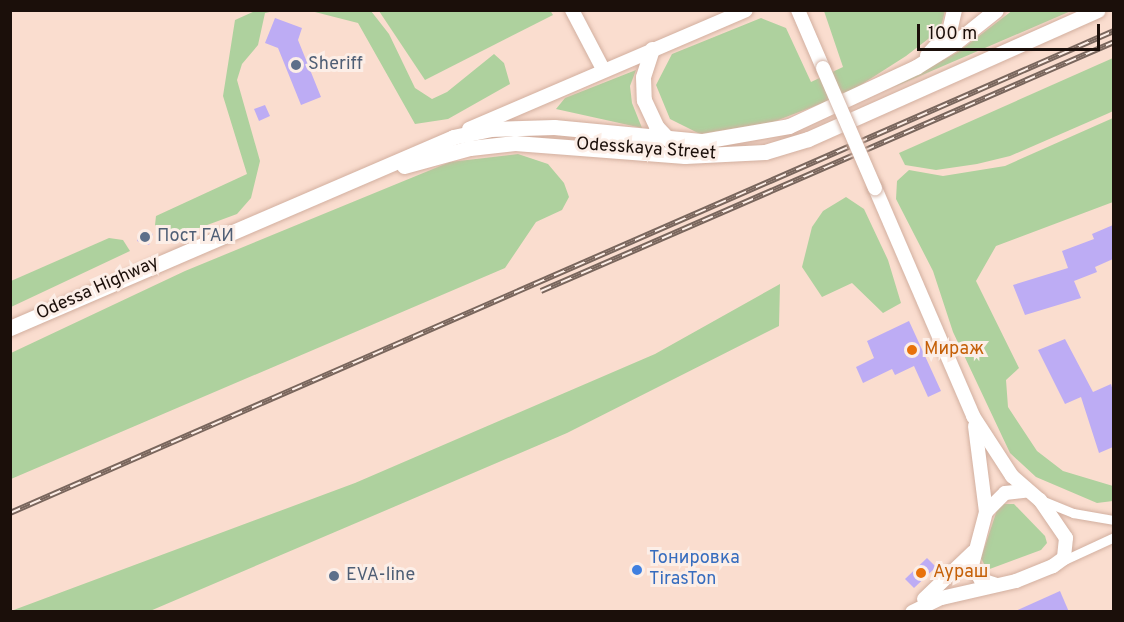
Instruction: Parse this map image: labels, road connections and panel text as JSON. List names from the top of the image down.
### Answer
{
  "streets": {
    "main road": ["Odesskaya Street", "Odessa Highway"]
  },
  "crossings": [
    ["Odesskaya Street", "Odessa Highway"]
  ],
  "places": [
    "Sheriff",
    "Пост ГАИ",
    "Мираж",
    "Тонировка TirasTon",
    "Аураш",
    "EVA-line"
  ],
  "scale_bar": "100 m"
}
